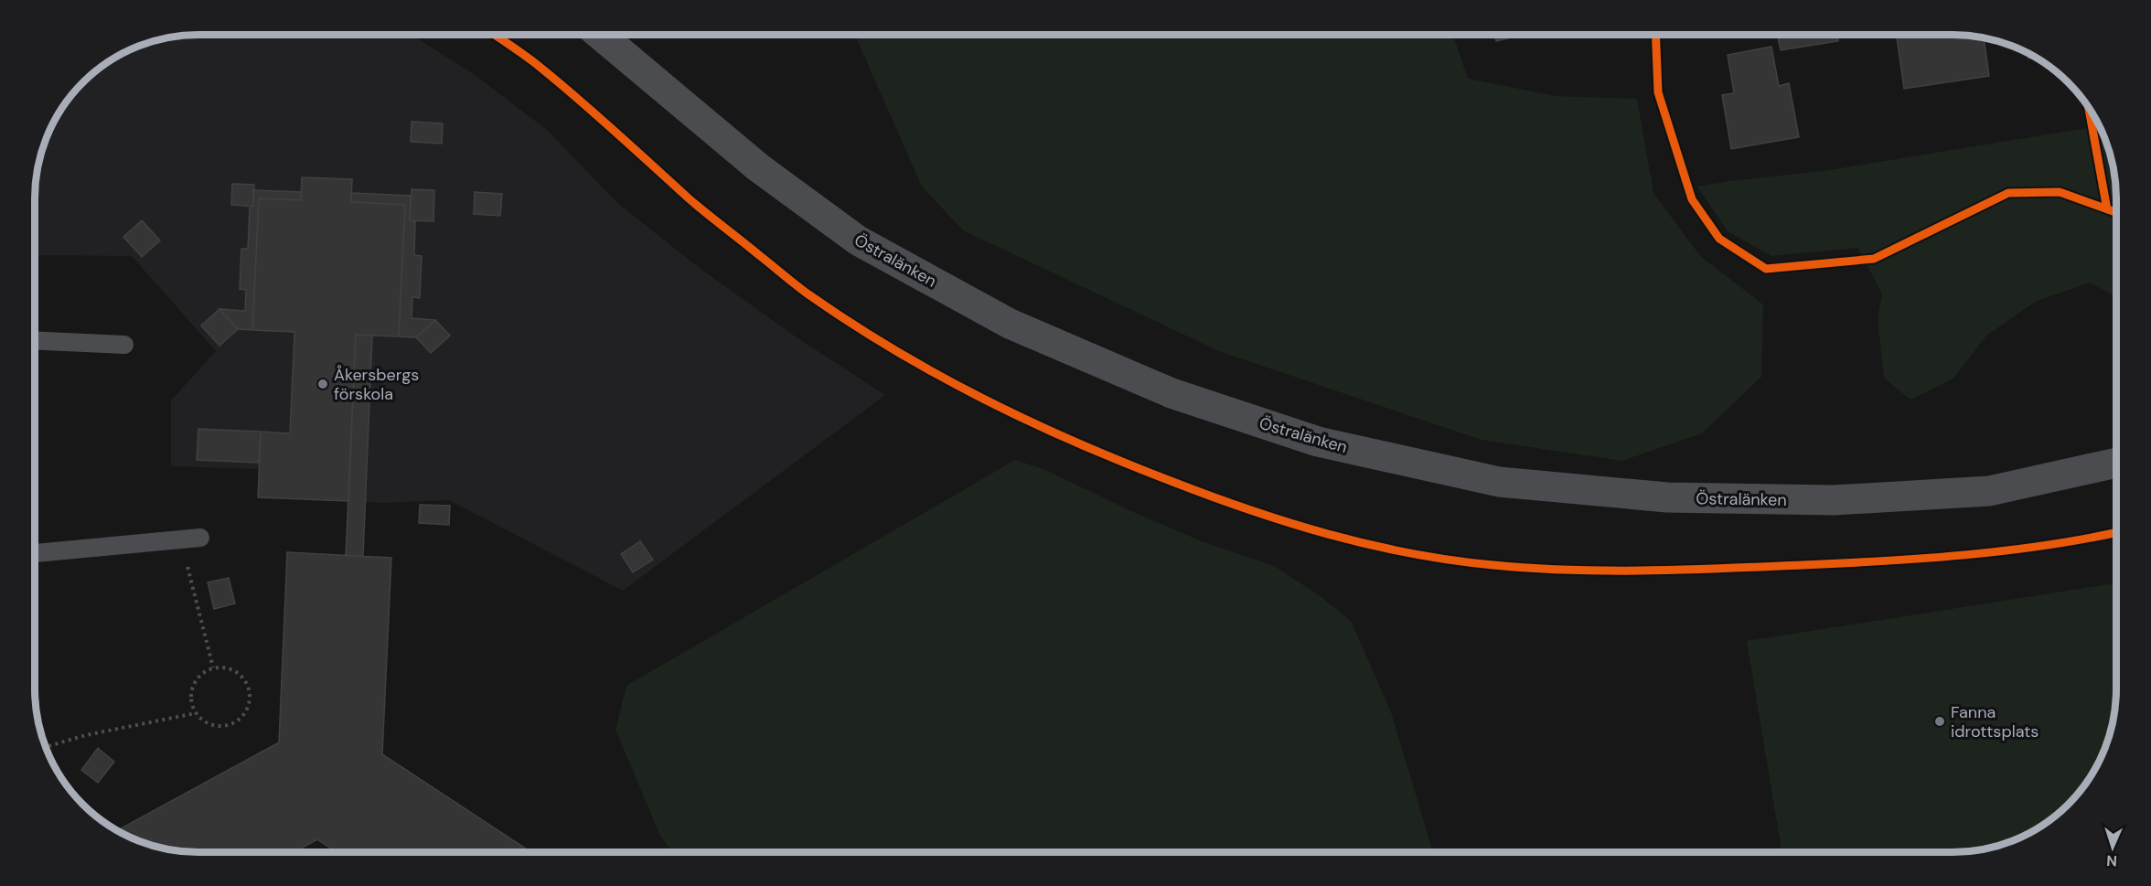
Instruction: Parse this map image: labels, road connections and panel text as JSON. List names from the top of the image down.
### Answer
{
  "streets": {
    "street": ["Östralänken"]
  },
  "places": ["Åkersbergs förskola", "Fanna idrottsplats"],
  "north": "bottom"
}
